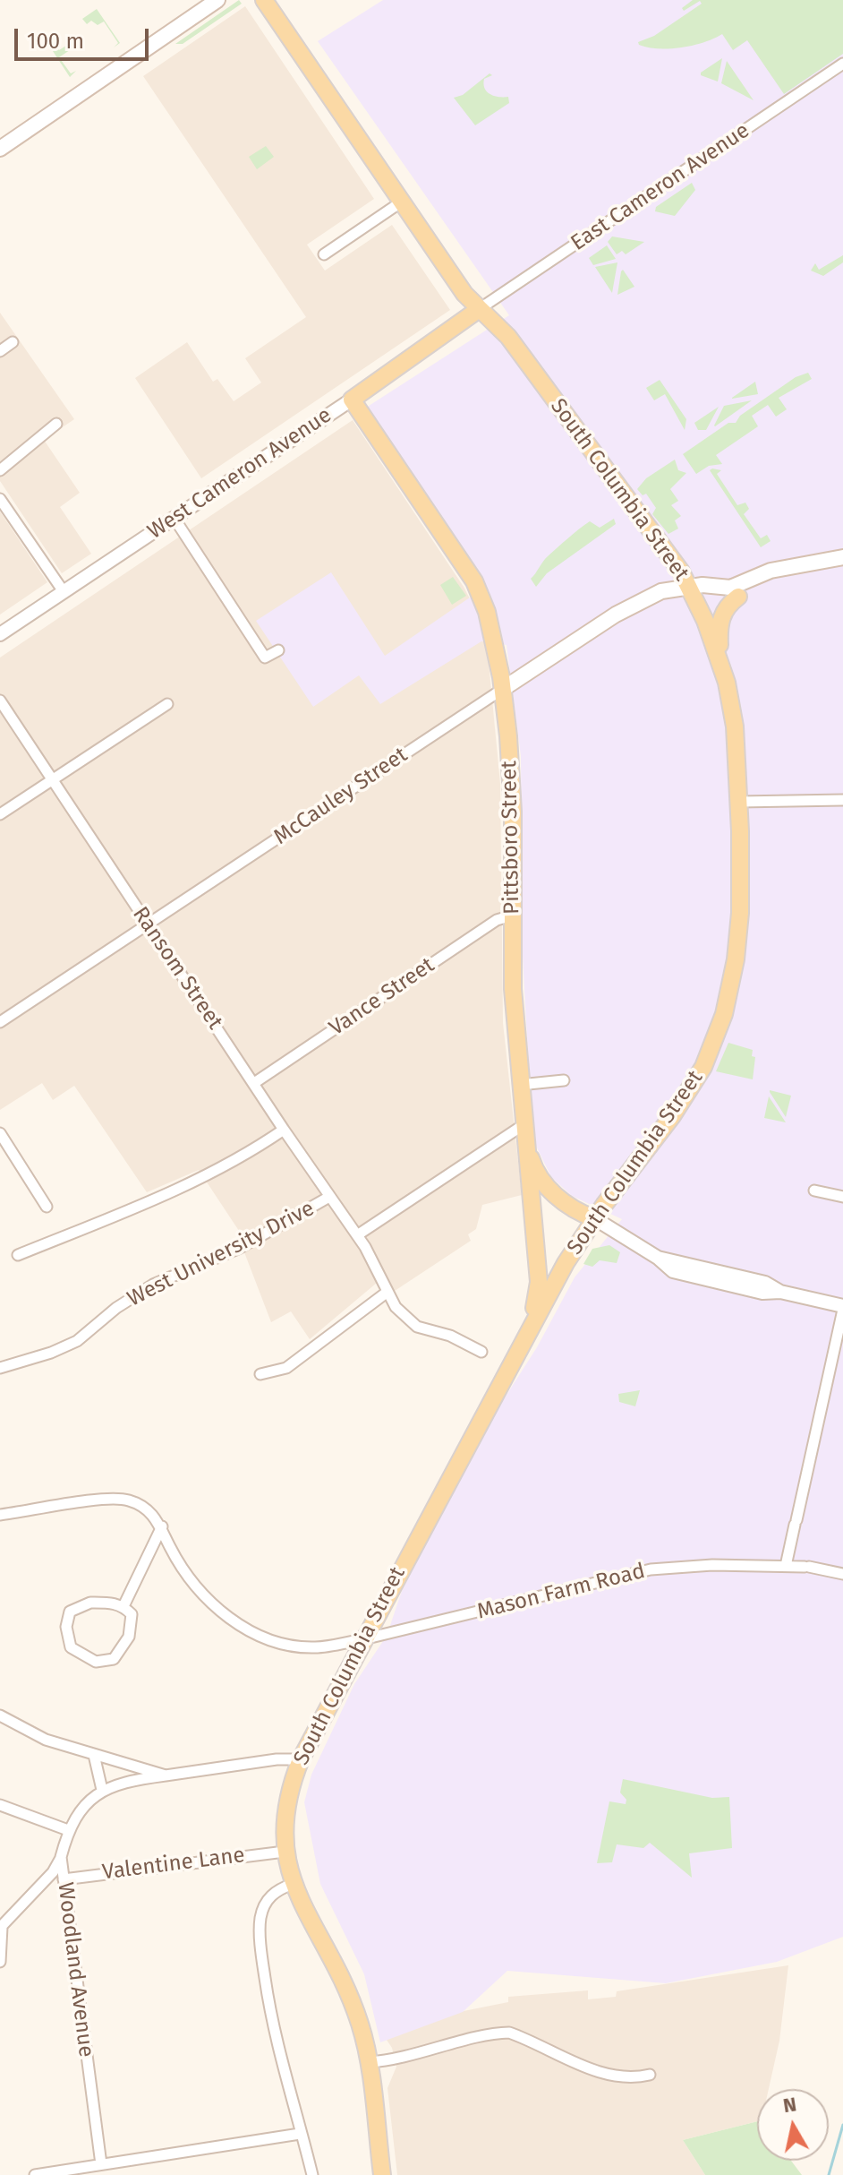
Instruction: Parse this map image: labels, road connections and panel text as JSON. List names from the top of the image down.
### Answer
{
  "streets": {
    "main road": [
      "West Cameron Avenue",
      "South Columbia Street",
      "McCauley Street",
      "Pittsboro Street"
    ],
    "street": [
      "East Cameron Avenue",
      "Ransom Street",
      "Vance Street",
      "West University Drive",
      "Mason Farm Road",
      "Valentine Lane",
      "Woodland Avenue"
    ]
  },
  "crossings": [
    ["East Cameron Avenue", "West Cameron Avenue"],
    ["East Cameron Avenue", "South Columbia Street"],
    ["West Cameron Avenue", "South Columbia Street"],
    ["West Cameron Avenue", "Pittsboro Street"],
    ["South Columbia Street", "McCauley Street"],
    ["South Columbia Street", "Pittsboro Street"],
    ["South Columbia Street", "Mason Farm Road"],
    ["South Columbia Street", "Valentine Lane"],
    ["South Columbia Street", "Woodland Avenue"],
    ["McCauley Street", "Pittsboro Street"],
    ["McCauley Street", "Ransom Street"],
    ["Pittsboro Street", "Vance Street"],
    ["Ransom Street", "Vance Street"],
    ["Ransom Street", "West University Drive"],
    ["Valentine Lane", "Woodland Avenue"]
  ],
  "scale_bar": "100 m",
  "north": "top"
}
